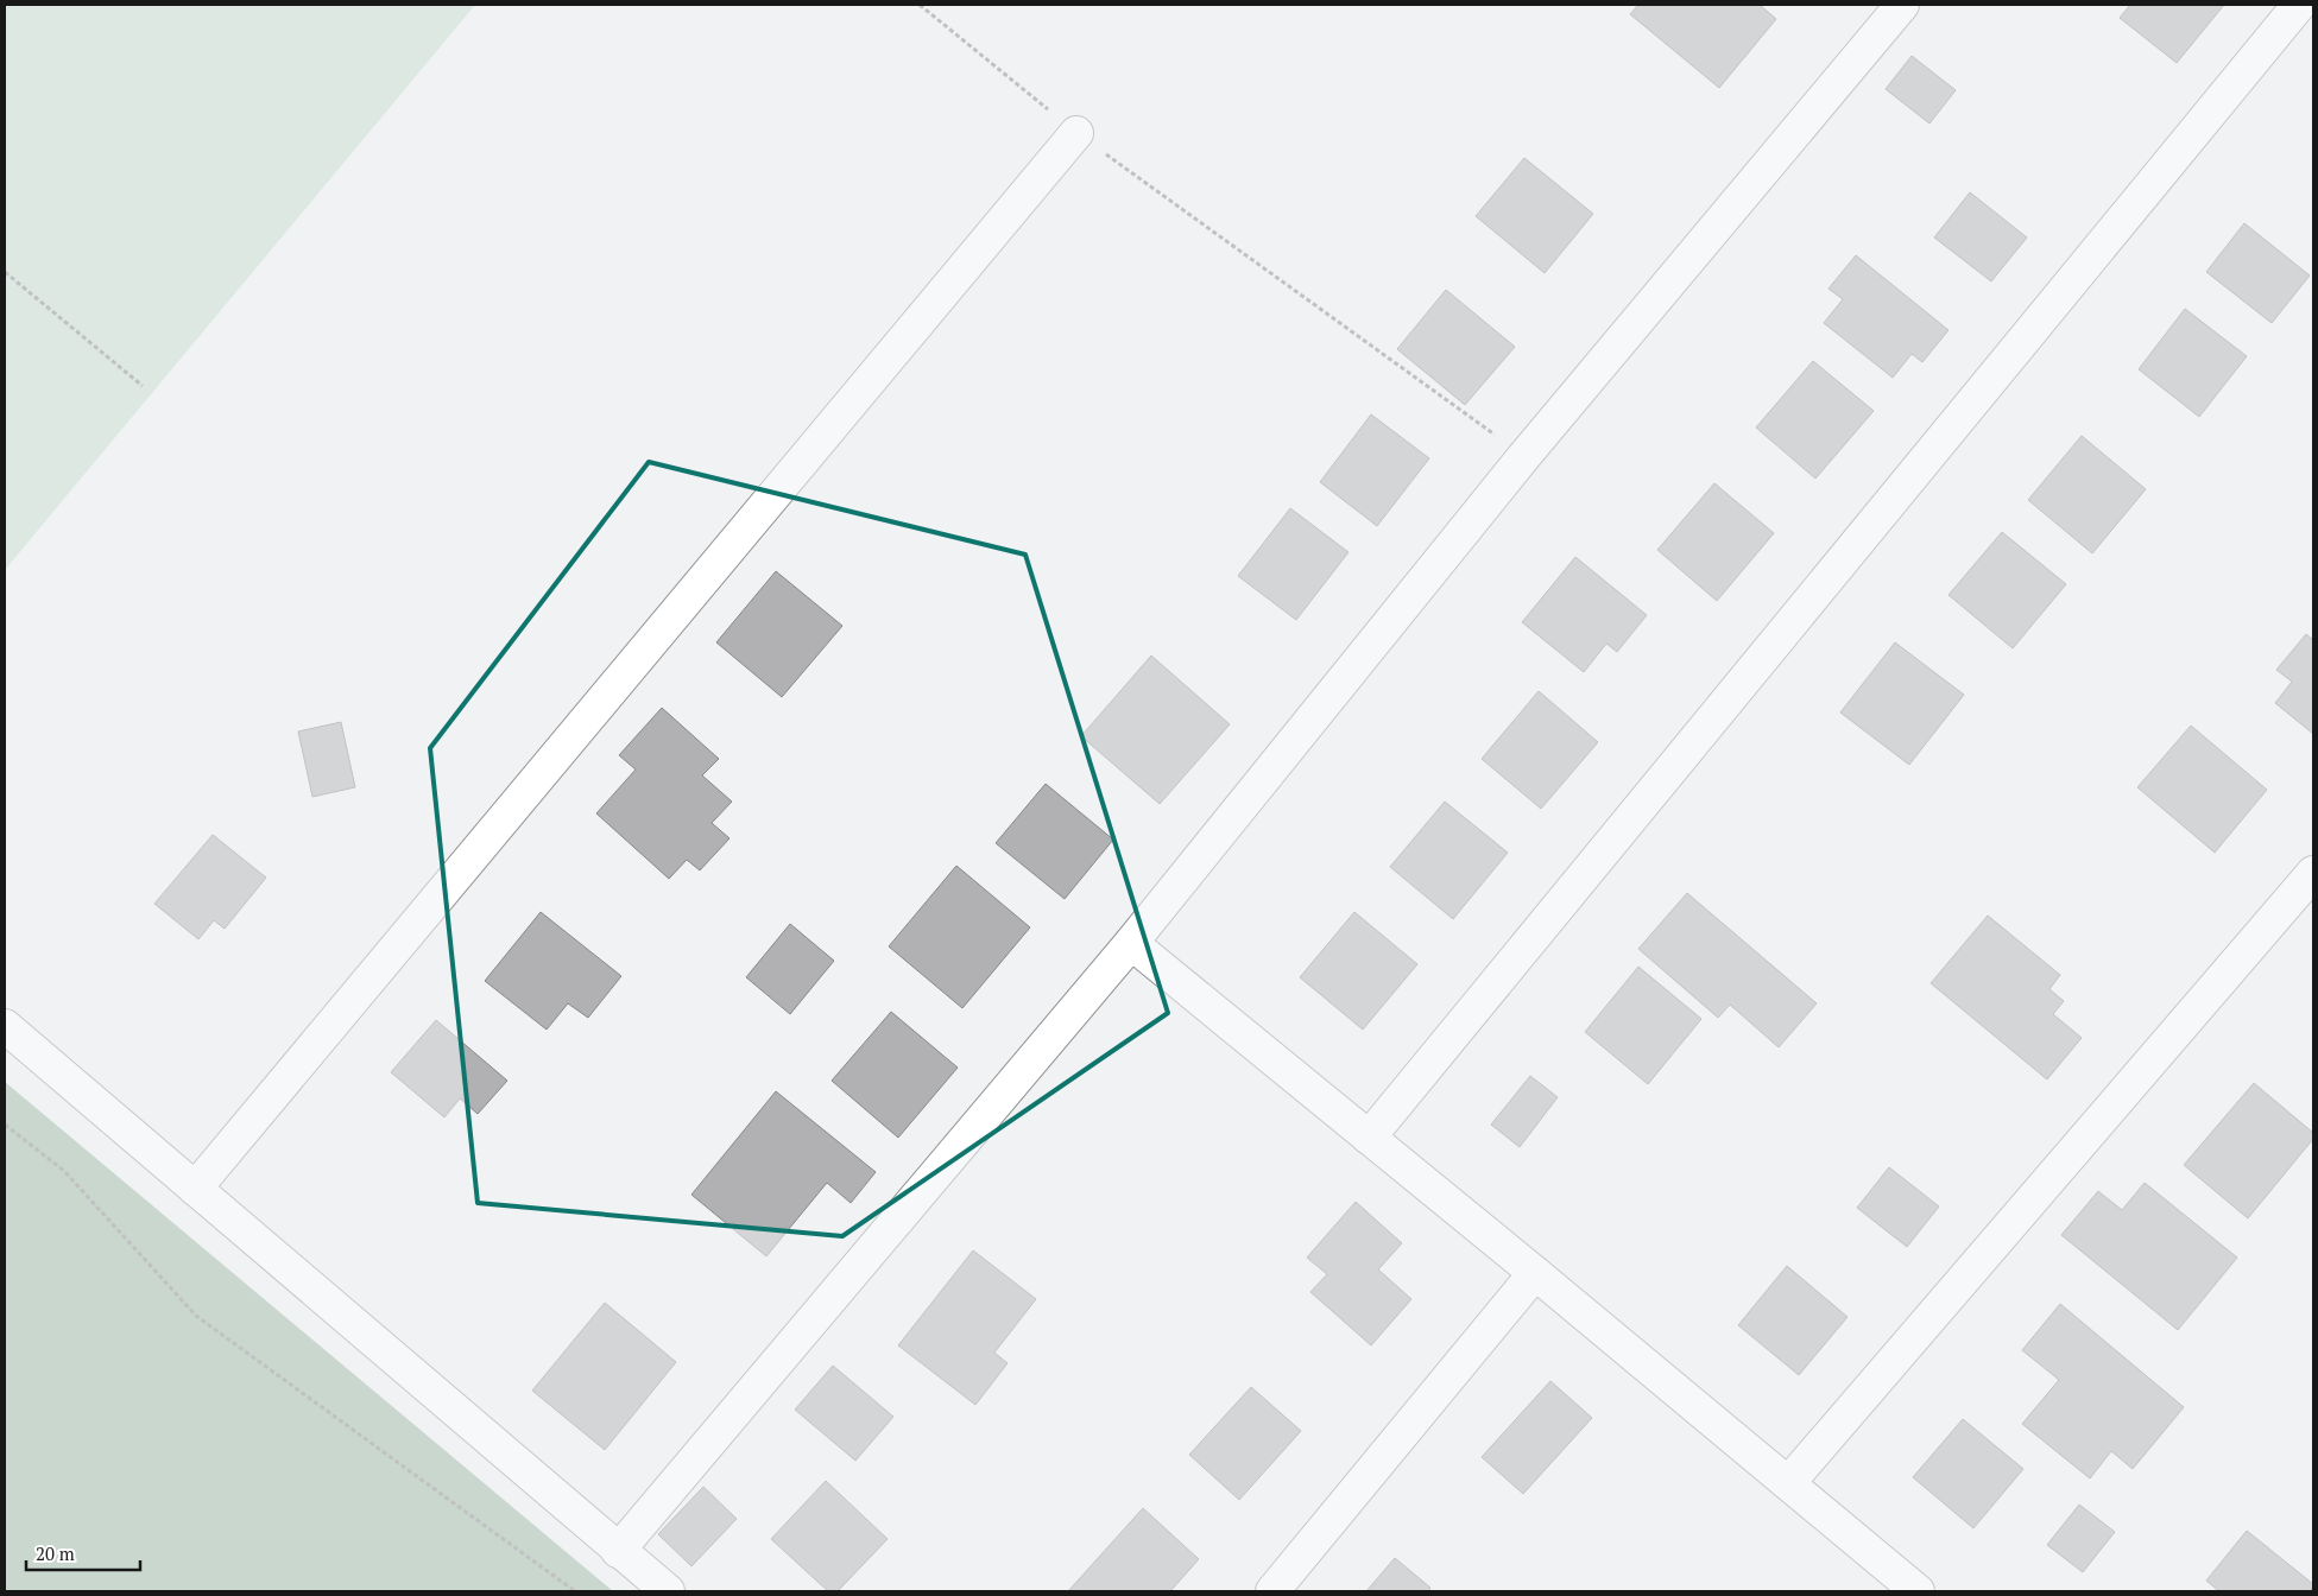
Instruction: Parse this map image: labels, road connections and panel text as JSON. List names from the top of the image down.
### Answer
{
  "scale_bar": "20 m"
}
